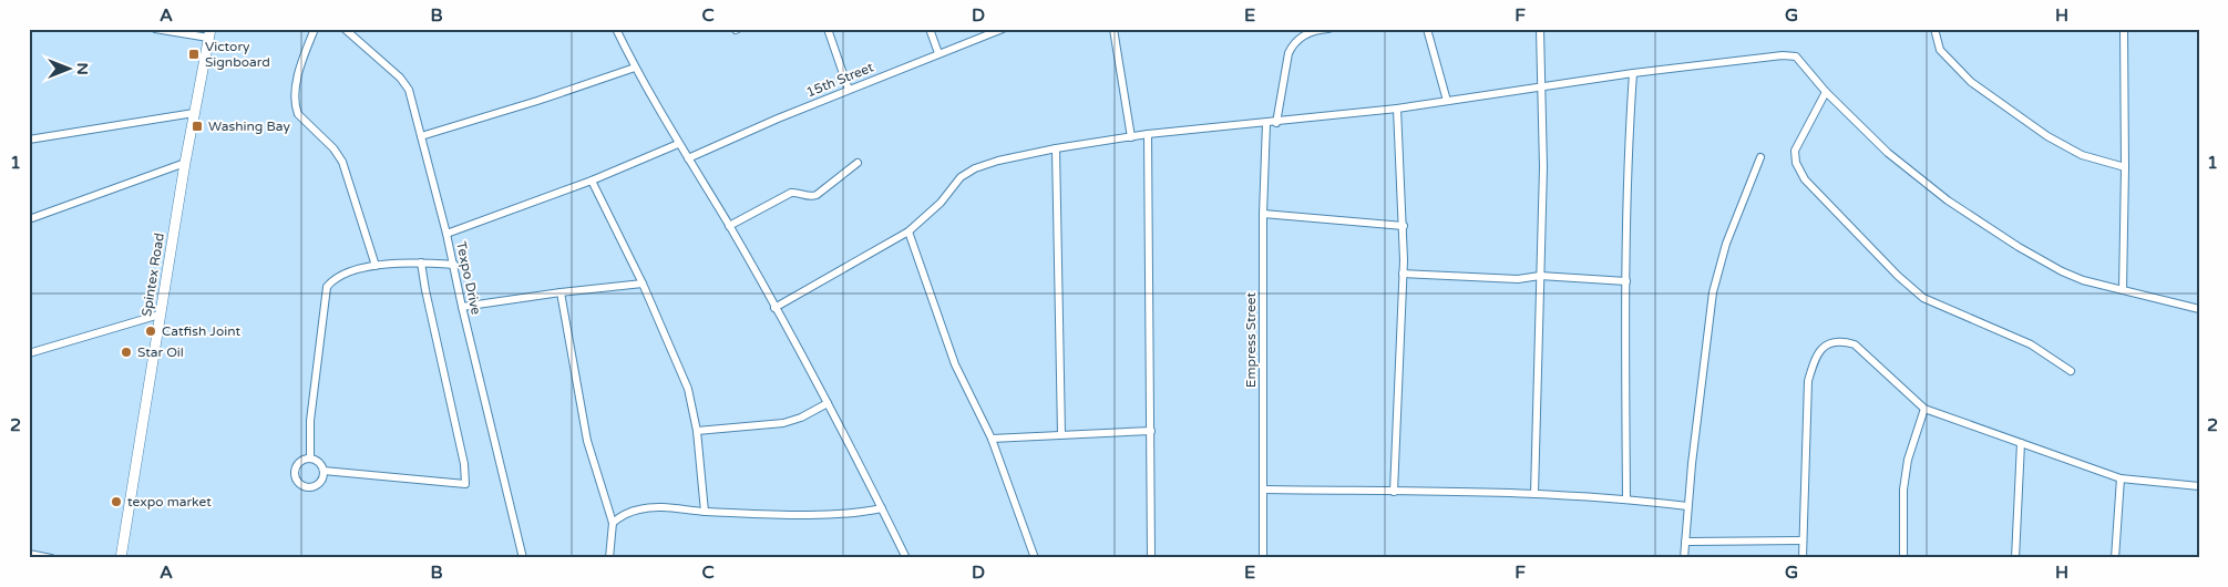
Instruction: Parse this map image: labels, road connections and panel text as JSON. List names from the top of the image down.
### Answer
{
  "streets": {
    "main road": ["Spintex Road"],
    "street": ["15th Street", "Texpo Drive", "Empress Street"]
  },
  "places": {
    "transit": ["Victory Signboard", "Washing Bay"],
    "other": ["Catfish Joint", "Star Oil", "texpo market"]
  },
  "north": "right",
  "grid": {
    "columns": [
      "A",
      "B",
      "C",
      "D",
      "E",
      "F",
      "G",
      "H"
    ],
    "rows": ["1", "2"]
  }
}
